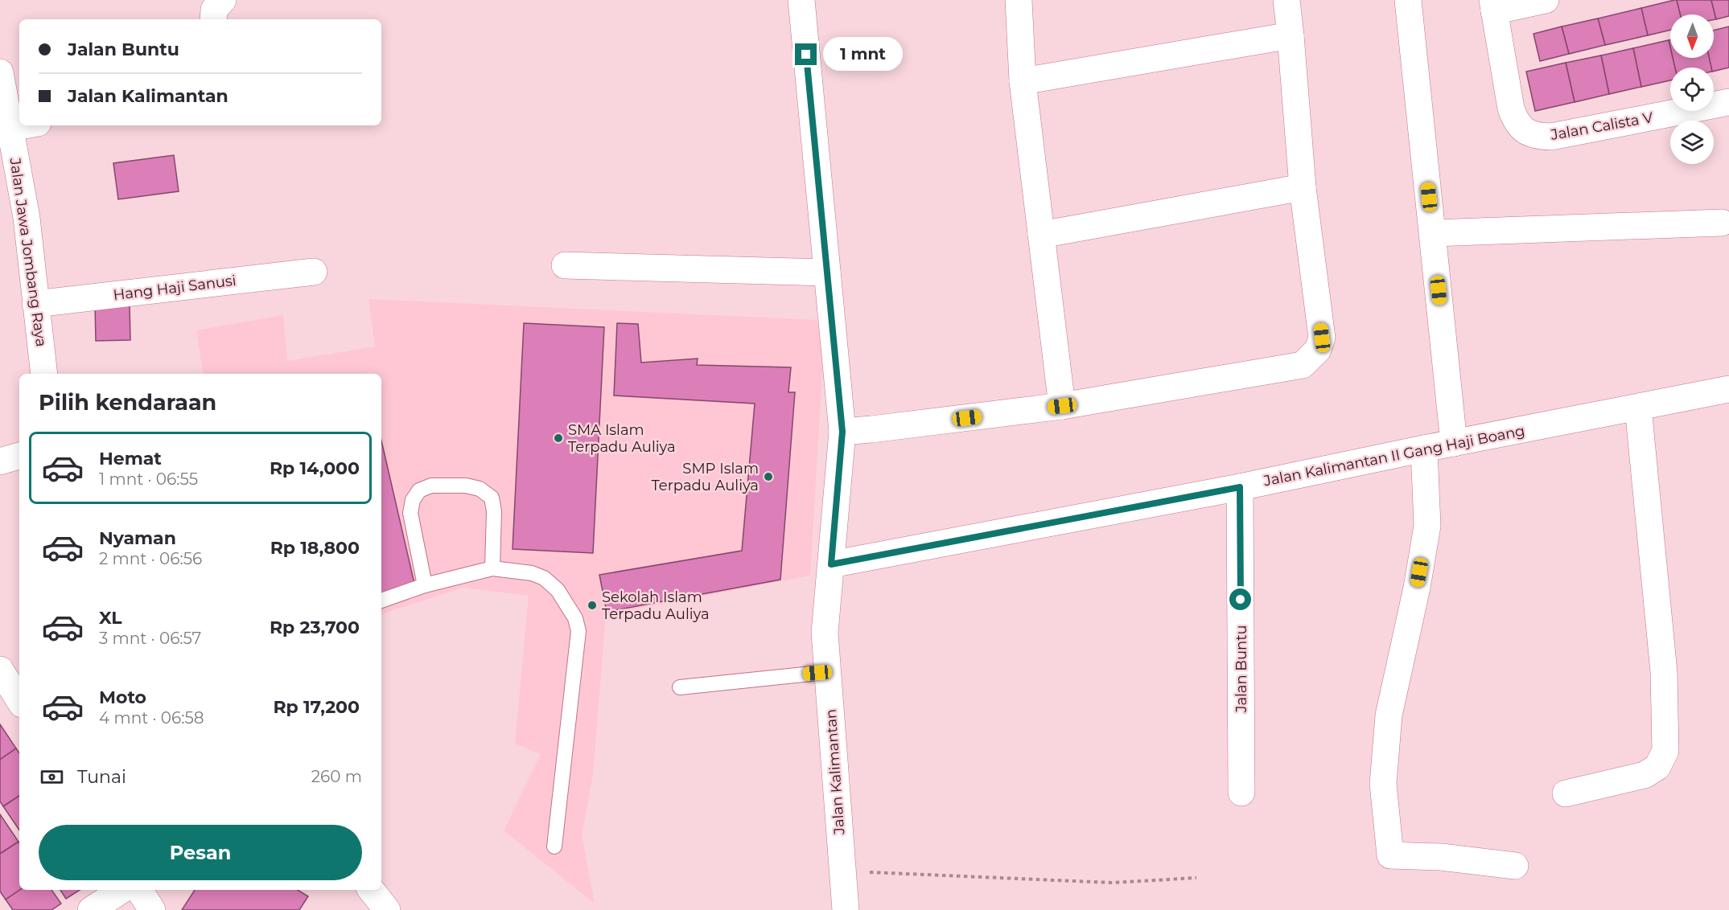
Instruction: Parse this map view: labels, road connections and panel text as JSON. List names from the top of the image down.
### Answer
{
  "streets": {
    "street": [
      "Jalan Calista V",
      "Jalan Jawa Jombang Raya",
      "Hang Haji Sanusi",
      "Jalan Kalimantan II Gang Haji Boang",
      "Jalan Buntu",
      "Jalan Kalimantan"
    ]
  },
  "crossings": [
    ["Jalan Jawa Jombang Raya", "Hang Haji Sanusi"],
    ["Jalan Kalimantan II Gang Haji Boang", "Jalan Buntu"],
    ["Jalan Kalimantan II Gang Haji Boang", "Jalan Kalimantan"]
  ],
  "places": ["SMA Islam Terpadu Auliya", "SMP Islam Terpadu Auliya", "Sekolah Islam Terpadu Auliya"],
  "north": "bottom",
  "page": {
    "banner": ["Jalan Buntu", "Jalan Kalimantan"],
    "bubble": "1 mnt",
    "heading": "Pilih kendaraan",
    "list": [
      {
        "name": "Hemat",
        "note": "1 mnt · 06:55",
        "value": "Rp 14,000"
      },
      {
        "name": "Nyaman",
        "note": "2 mnt · 06:56",
        "value": "Rp 18,800"
      },
      {
        "name": "XL",
        "note": "3 mnt · 06:57",
        "value": "Rp 23,700"
      },
      {
        "name": "Moto",
        "note": "4 mnt · 06:58",
        "value": "Rp 17,200"
      }
    ],
    "pay": ["Tunai", "260 m"],
    "buttons": "Pesan"
  }
}
